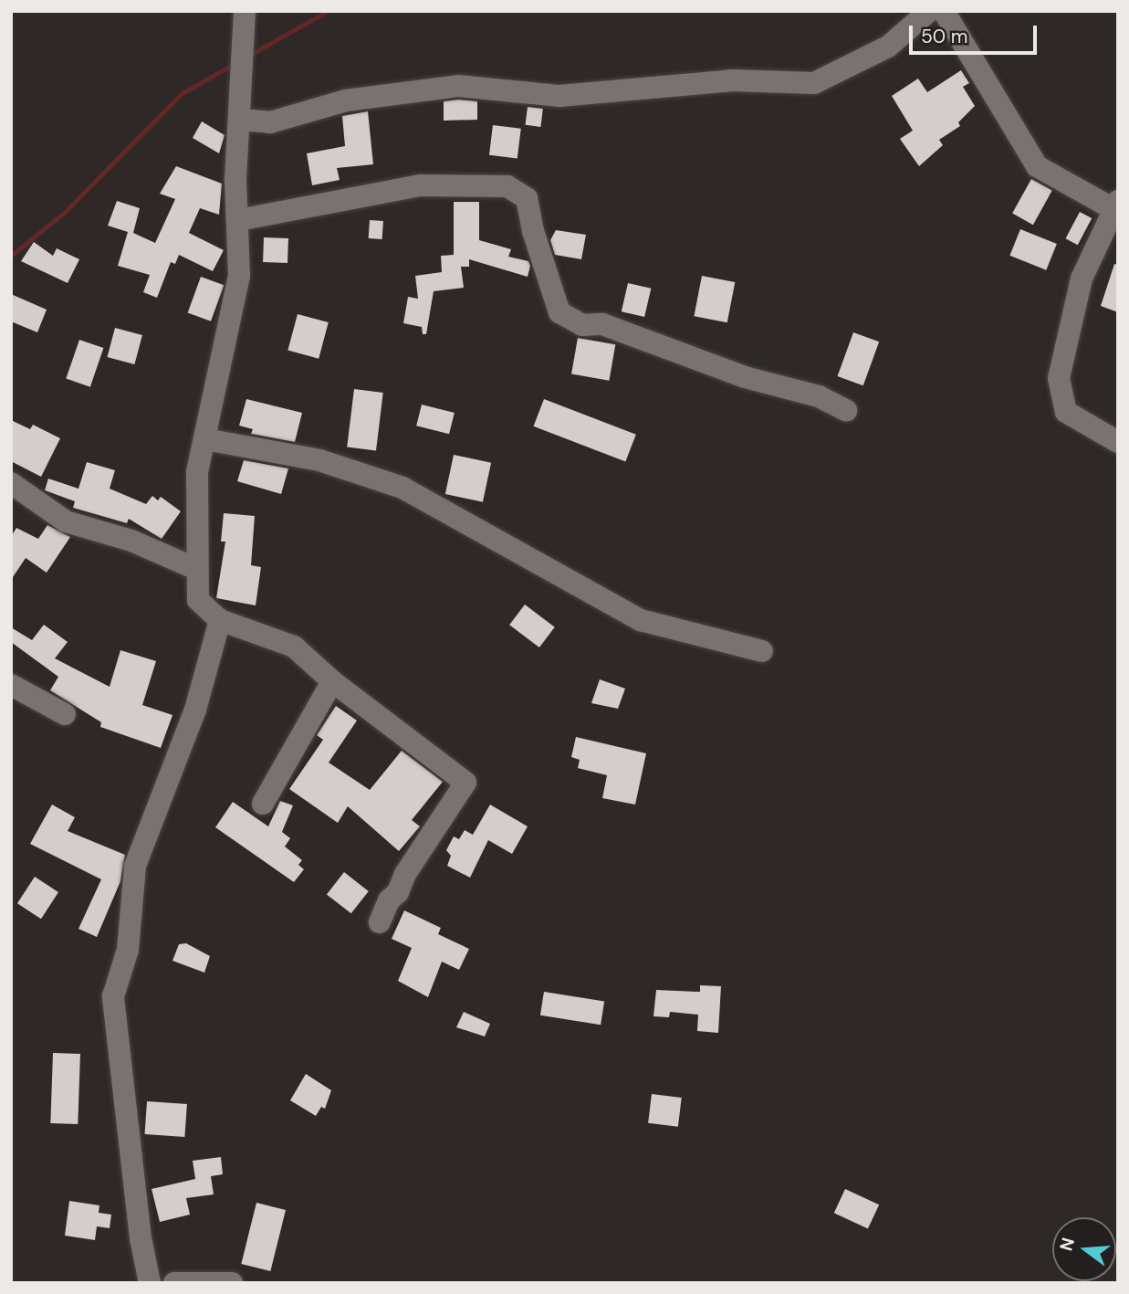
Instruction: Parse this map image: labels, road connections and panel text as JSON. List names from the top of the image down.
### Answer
{
  "scale_bar": "50 m",
  "north": "left"
}
